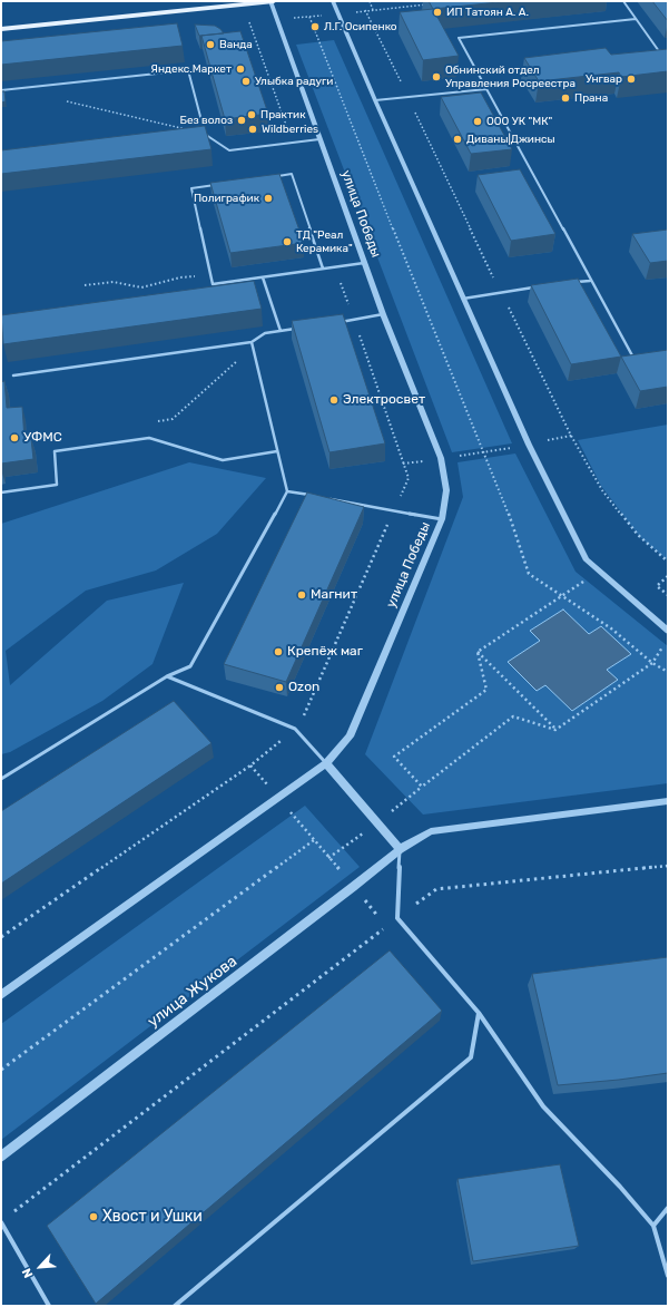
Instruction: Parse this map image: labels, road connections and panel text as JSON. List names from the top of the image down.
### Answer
{
  "streets": {
    "street": ["улица Победы", "улица Жукова"]
  },
  "places": [
    "ИП Татоян А. А.",
    "Л.Г. Осипенко",
    "Ванда",
    "Яндекс.Маркет",
    "Обнинский отдел Управления Росреестра",
    "Унгвар",
    "Улыбка радуги",
    "Прана",
    "Практик",
    "Без волоз",
    "ООО УК \"МК\"",
    "Wildberries",
    "Диваны|Джинсы",
    "Полиграфик",
    "ТД \"Реал Керамика\"",
    "Электросвет",
    "УФМС",
    "Магнит",
    "Крепёж маг",
    "Ozon",
    "Хвост и Ушки"
  ],
  "north": "bottom left"
}
